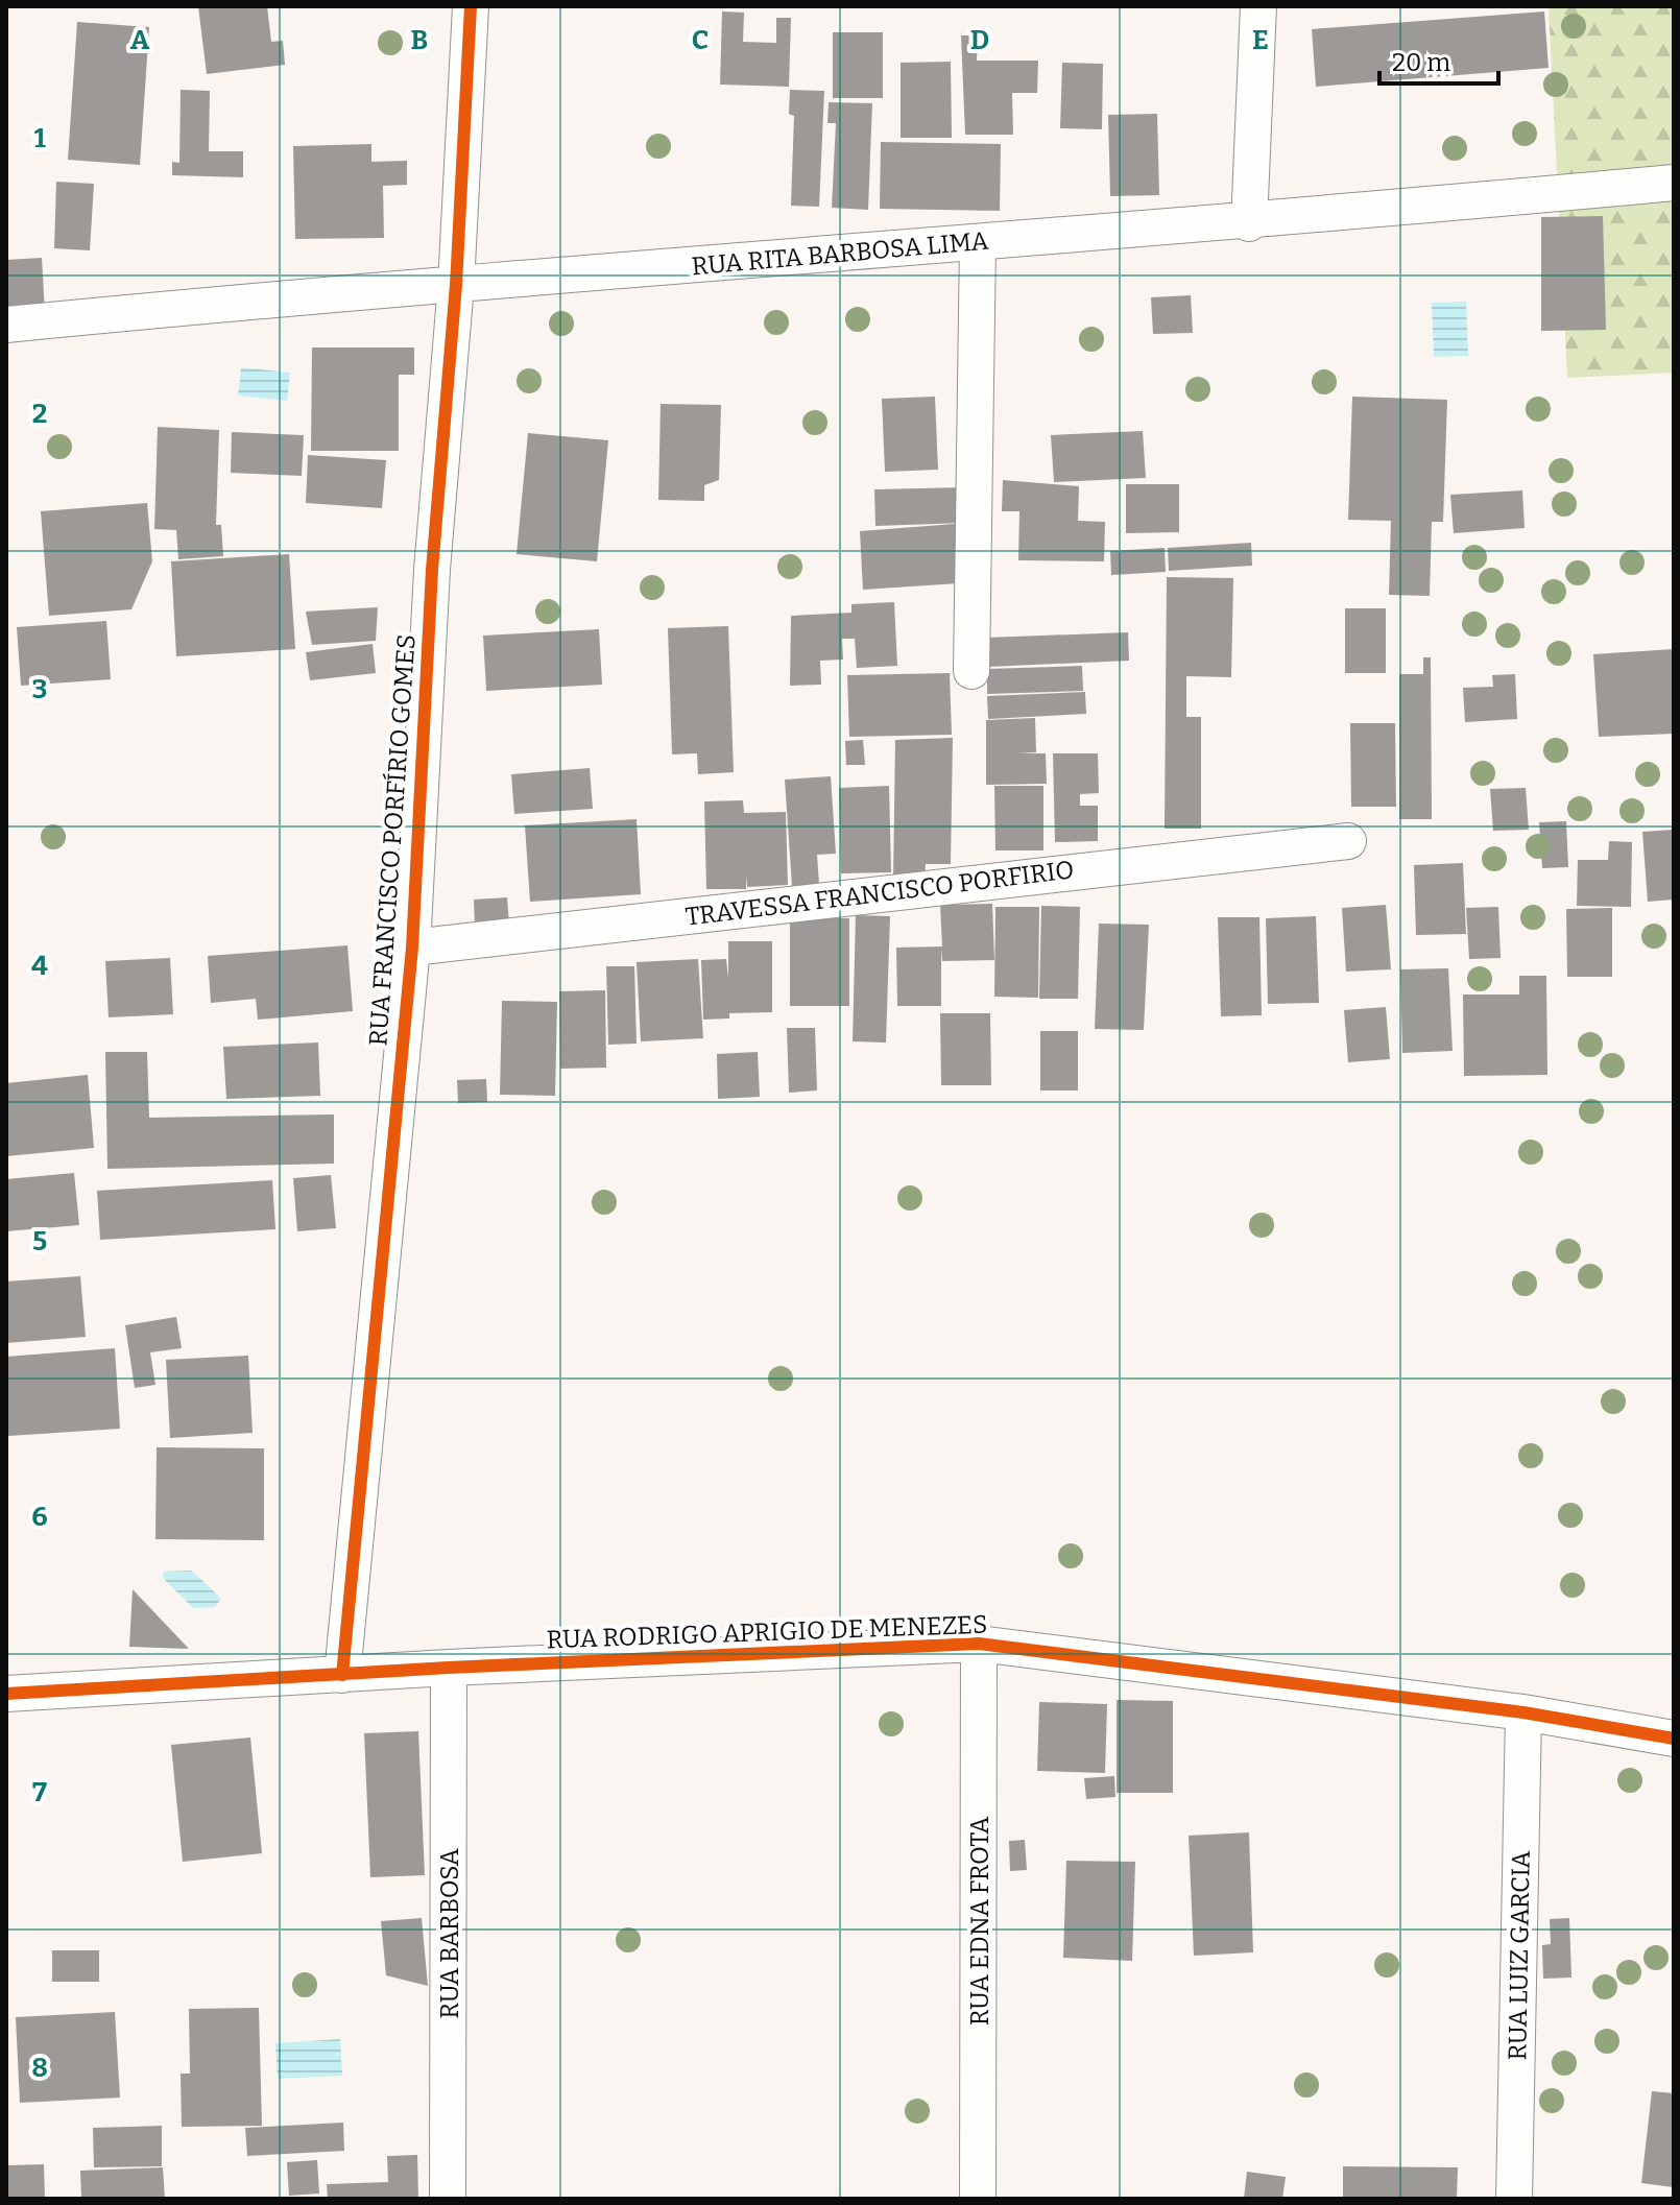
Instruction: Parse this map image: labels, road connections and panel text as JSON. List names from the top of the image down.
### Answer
{
  "streets": {
    "street": [
      "RUA RITA BARBOSA LIMA",
      "RUA FRANCISCO PORFÍRIO GOMES",
      "TRAVESSA FRANCISCO PORFIRIO",
      "RUA RODRIGO APRIGIO DE MENEZES",
      "RUA EDNA FROTA",
      "RUA BARBOSA",
      "RUA LUIZ GARCIA"
    ]
  },
  "crossings": [
    ["RUA RITA BARBOSA LIMA", "RUA FRANCISCO PORFÍRIO GOMES"],
    ["RUA FRANCISCO PORFÍRIO GOMES", "TRAVESSA FRANCISCO PORFIRIO"],
    ["RUA FRANCISCO PORFÍRIO GOMES", "RUA RODRIGO APRIGIO DE MENEZES"],
    ["RUA RODRIGO APRIGIO DE MENEZES", "RUA EDNA FROTA"],
    ["RUA RODRIGO APRIGIO DE MENEZES", "RUA BARBOSA"],
    ["RUA RODRIGO APRIGIO DE MENEZES", "RUA LUIZ GARCIA"]
  ],
  "scale_bar": "20 m",
  "grid": {
    "columns": [
      "A",
      "B",
      "C",
      "D",
      "E"
    ],
    "rows": [
      "1",
      "2",
      "3",
      "4",
      "5",
      "6",
      "7",
      "8"
    ]
  }
}
